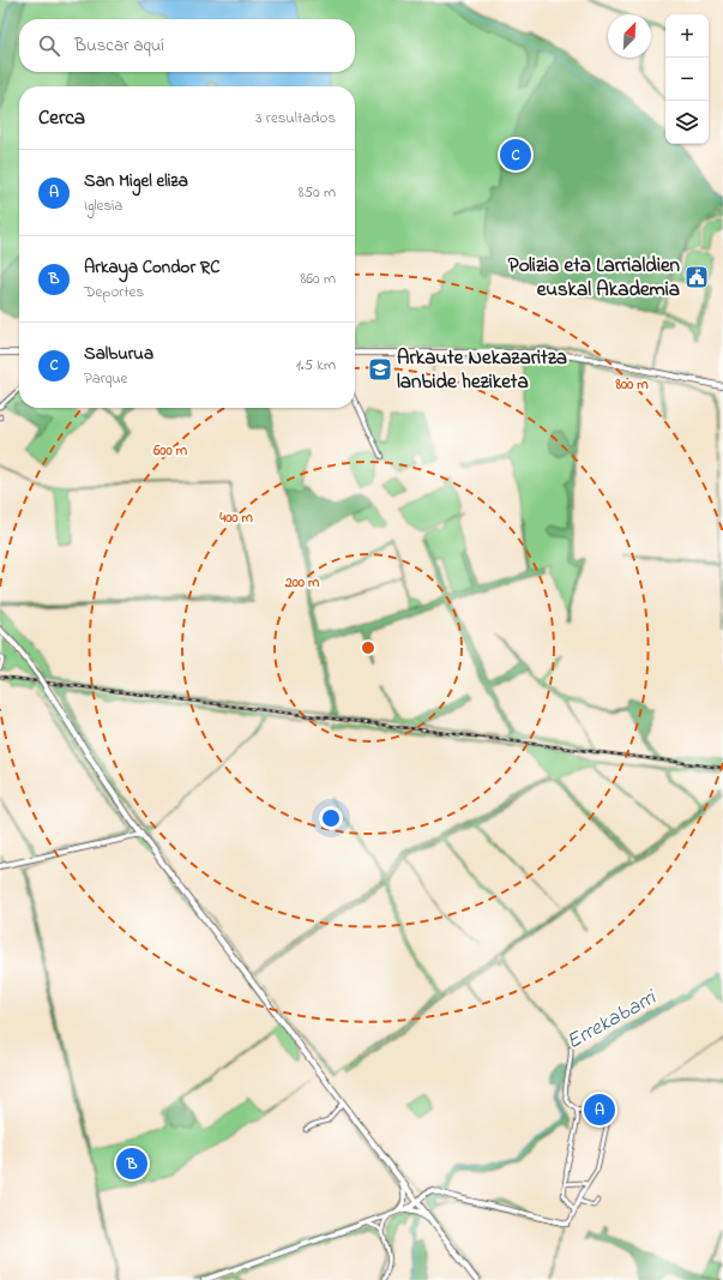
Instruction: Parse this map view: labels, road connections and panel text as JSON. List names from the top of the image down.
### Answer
{
  "water": ["Errekabarri"],
  "places": {
    "public building": ["Polizia eta Larrialdien euskal Akademia"],
    "school or university": ["Arkaute Nekazaritza lanbide heziketa"]
  },
  "north": "top right",
  "page": {
    "map_buttons": ["+", "−"],
    "search": "Buscar aquí",
    "heading": ["Cerca", "3 resultados"],
    "pins": ["C", "A", "B"],
    "list": [
      {
        "mark": "A",
        "name": "San Migel eliza",
        "note": "Iglesia",
        "value": "850 m"
      },
      {
        "mark": "B",
        "name": "Arkaya Condor RC",
        "note": "Deportes",
        "value": "860 m"
      },
      {
        "mark": "C",
        "name": "Salburua",
        "note": "Parque",
        "value": "1.5 km"
      }
    ]
  },
  "rings": [
    "800 m",
    "600 m",
    "400 m",
    "200 m"
  ]
}
